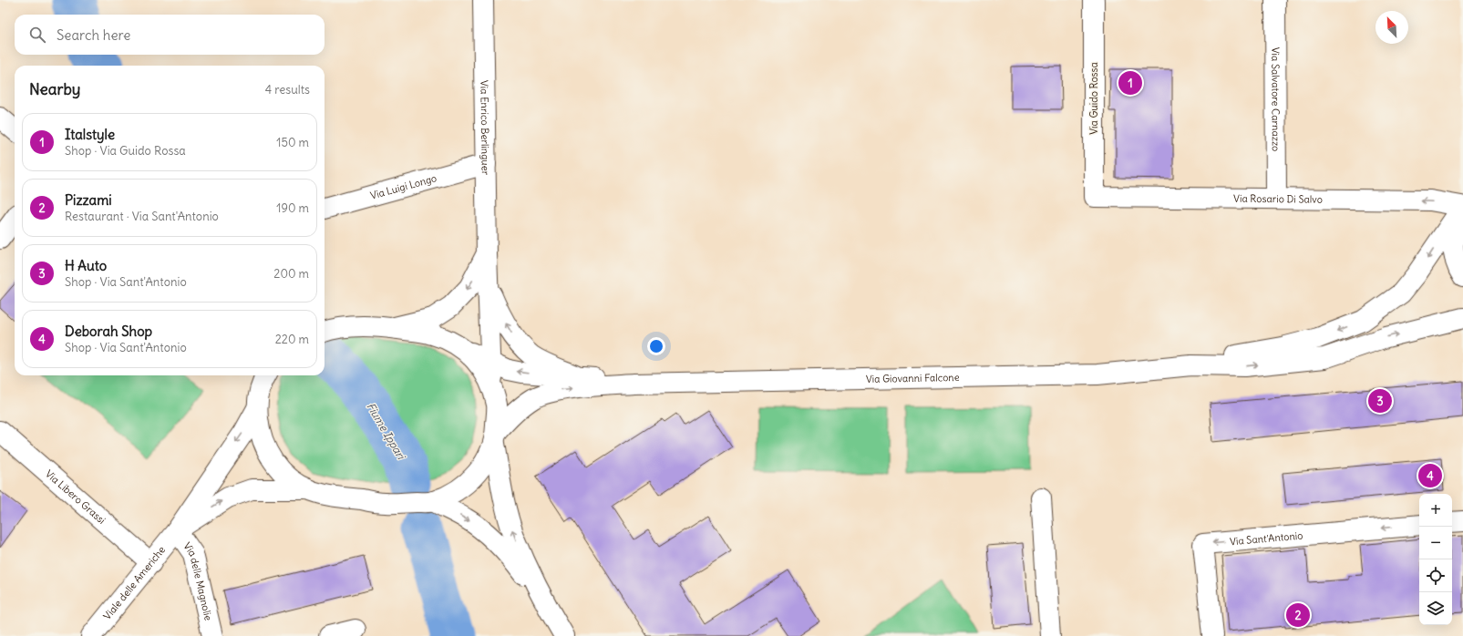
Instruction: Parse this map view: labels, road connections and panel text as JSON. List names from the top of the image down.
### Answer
{
  "streets": {
    "street": [
      "Via Guido Rossa",
      "Via Salvatore Carnazzo",
      "Via Enrico Berlinguer",
      "Via Luigi Longo",
      "Via Rosario Di Salvo",
      "Via Giovanni Falcone",
      "Via Libero Grassi",
      "Via Sant'Antonio",
      "Via delle Magnolie",
      "Viale delle Americhe"
    ]
  },
  "crossings": [
    ["Via Guido Rossa", "Via Rosario Di Salvo"],
    ["Via Salvatore Carnazzo", "Via Rosario Di Salvo"],
    ["Via Enrico Berlinguer", "Via Luigi Longo"],
    ["Via Libero Grassi", "Viale delle Americhe"],
    ["Via delle Magnolie", "Viale delle Americhe"]
  ],
  "one_way": ["Viale delle Americhe"],
  "water": ["Fiume Ippari"],
  "north": "top left",
  "page": {
    "search": "Search here",
    "heading": ["Nearby", "4 results"],
    "pins": [
      "1",
      "3",
      "4",
      "2"
    ],
    "list": [
      {
        "mark": "1",
        "name": "Italstyle",
        "note": "Shop · Via Guido Rossa",
        "value": "150 m"
      },
      {
        "mark": "2",
        "name": "Pizzami",
        "note": "Restaurant · Via Sant'Antonio",
        "value": "190 m"
      },
      {
        "mark": "3",
        "name": "H Auto",
        "note": "Shop · Via Sant'Antonio",
        "value": "200 m"
      },
      {
        "mark": "4",
        "name": "Deborah Shop",
        "note": "Shop · Via Sant'Antonio",
        "value": "220 m"
      }
    ],
    "map_buttons": ["+", "−"]
  }
}
